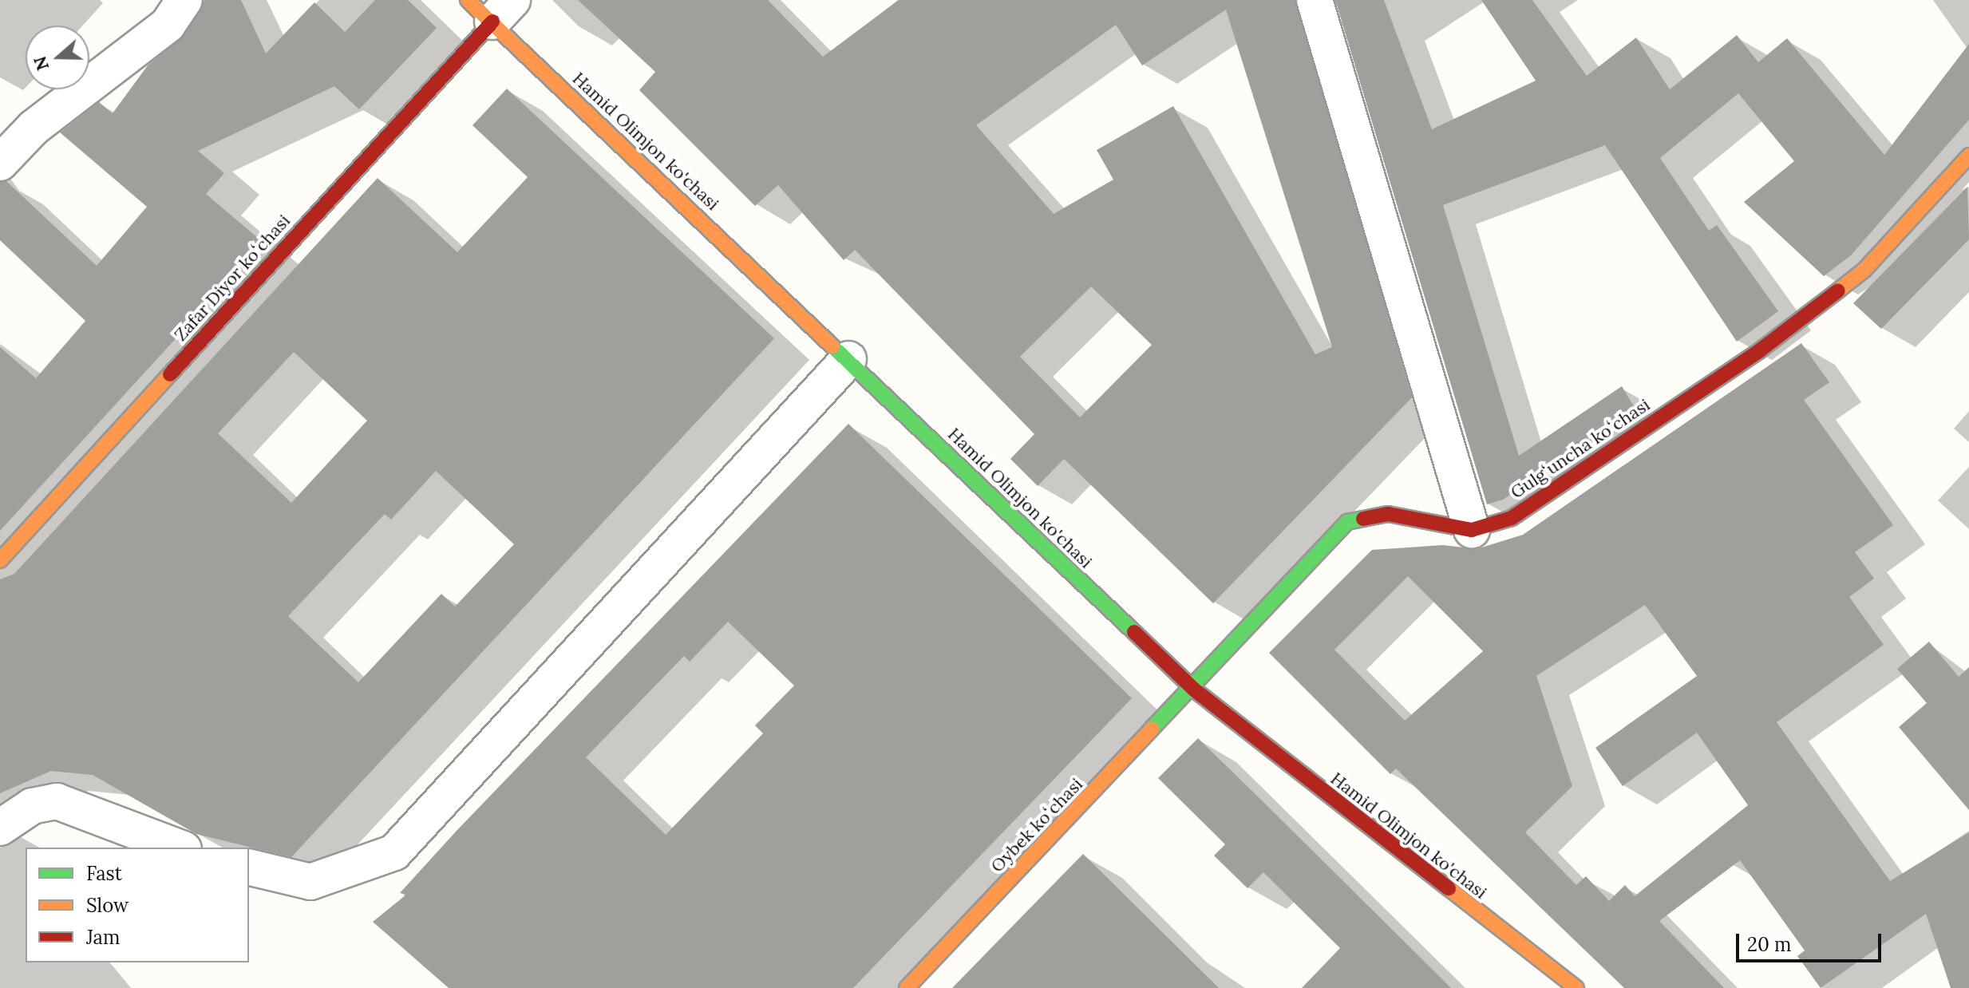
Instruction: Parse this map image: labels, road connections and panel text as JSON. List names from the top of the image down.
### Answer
{
  "streets": {
    "street": [
      "Hamid Olimjon ko'chasi",
      "Zafar Diyor koʻchasi",
      "Gulgʻuncha koʻchasi",
      "Oybek koʻchasi"
    ]
  },
  "crossings": [
    ["Hamid Olimjon ko'chasi", "Zafar Diyor koʻchasi"],
    ["Hamid Olimjon ko'chasi", "Gulgʻuncha koʻchasi"],
    ["Hamid Olimjon ko'chasi", "Oybek koʻchasi"],
    ["Gulgʻuncha koʻchasi", "Oybek koʻchasi"]
  ],
  "legend": ["Fast", "Slow", "Jam"],
  "scale_bar": "20 m",
  "north": "left"
}
